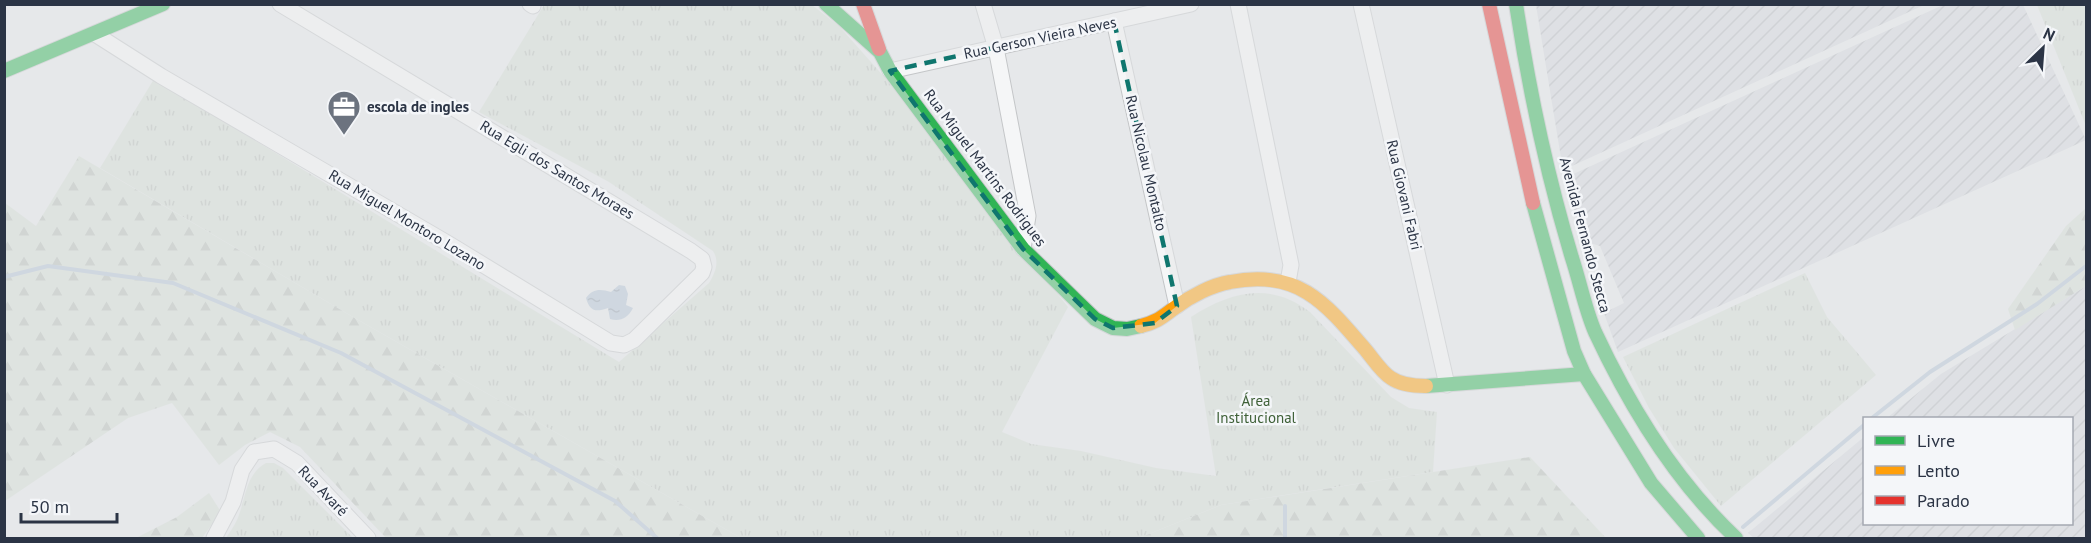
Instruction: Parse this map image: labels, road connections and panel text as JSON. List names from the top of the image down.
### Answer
{
  "streets": {
    "main road": ["Rua Miguel Martins Rodrigues", "Avenida Fernando Stecca"],
    "street": [
      "Rua Gerson Vieira Neves",
      "Rua Nicolau Montalto",
      "Rua Egli dos Santos Moraes",
      "Rua Giovani Fabri",
      "Rua Miguel Montoro Lozano",
      "Rua Avaré"
    ]
  },
  "crossings": [
    ["Rua Gerson Vieira Neves", "Rua Nicolau Montalto"],
    ["Rua Gerson Vieira Neves", "Rua Miguel Martins Rodrigues"],
    ["Rua Nicolau Montalto", "Rua Miguel Martins Rodrigues"],
    ["Rua Miguel Martins Rodrigues", "Rua Giovani Fabri"],
    ["Rua Egli dos Santos Moraes", "Rua Miguel Montoro Lozano"]
  ],
  "parks": ["Área Institucional"],
  "places": {
    "office": ["escola de ingles"]
  },
  "legend": ["Livre", "Lento", "Parado"],
  "scale_bar": "50 m",
  "north": "top right"
}
